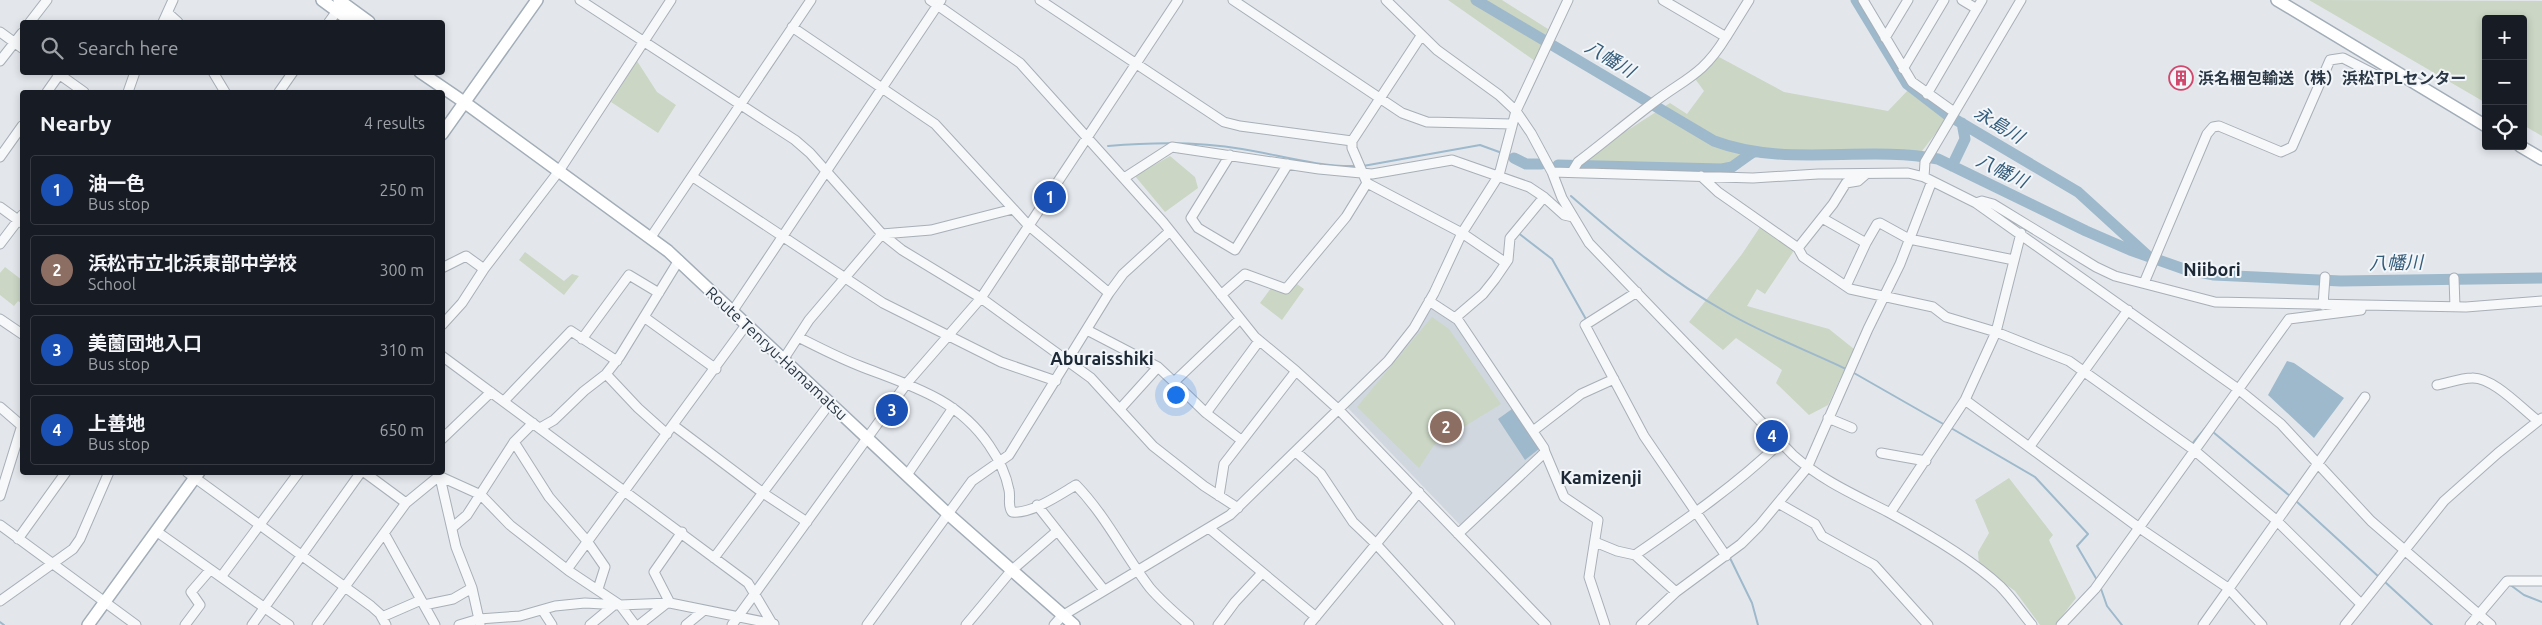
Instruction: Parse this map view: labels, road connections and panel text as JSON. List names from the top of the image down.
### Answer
{
  "streets": {
    "main road": ["Route Tenryu-Hamamatsu"]
  },
  "districts": ["Niibori", "Aburaisshiki", "Kamizenji"],
  "water": ["八幡川", "永島川"],
  "places": {
    "building": ["浜名梱包輸送（株）浜松TPLセンター"]
  },
  "page": {
    "map_buttons": ["+", "−"],
    "search": "Search here",
    "heading": ["Nearby", "4 results"],
    "list": [
      {
        "mark": "1",
        "name": "油一色",
        "note": "Bus stop",
        "value": "250 m"
      },
      {
        "mark": "2",
        "name": "浜松市立北浜東部中学校",
        "note": "School",
        "value": "300 m"
      },
      {
        "mark": "3",
        "name": "美薗団地入口",
        "note": "Bus stop",
        "value": "310 m"
      },
      {
        "mark": "4",
        "name": "上善地",
        "note": "Bus stop",
        "value": "650 m"
      }
    ],
    "pins": [
      "1",
      "3",
      "2",
      "4"
    ]
  }
}
